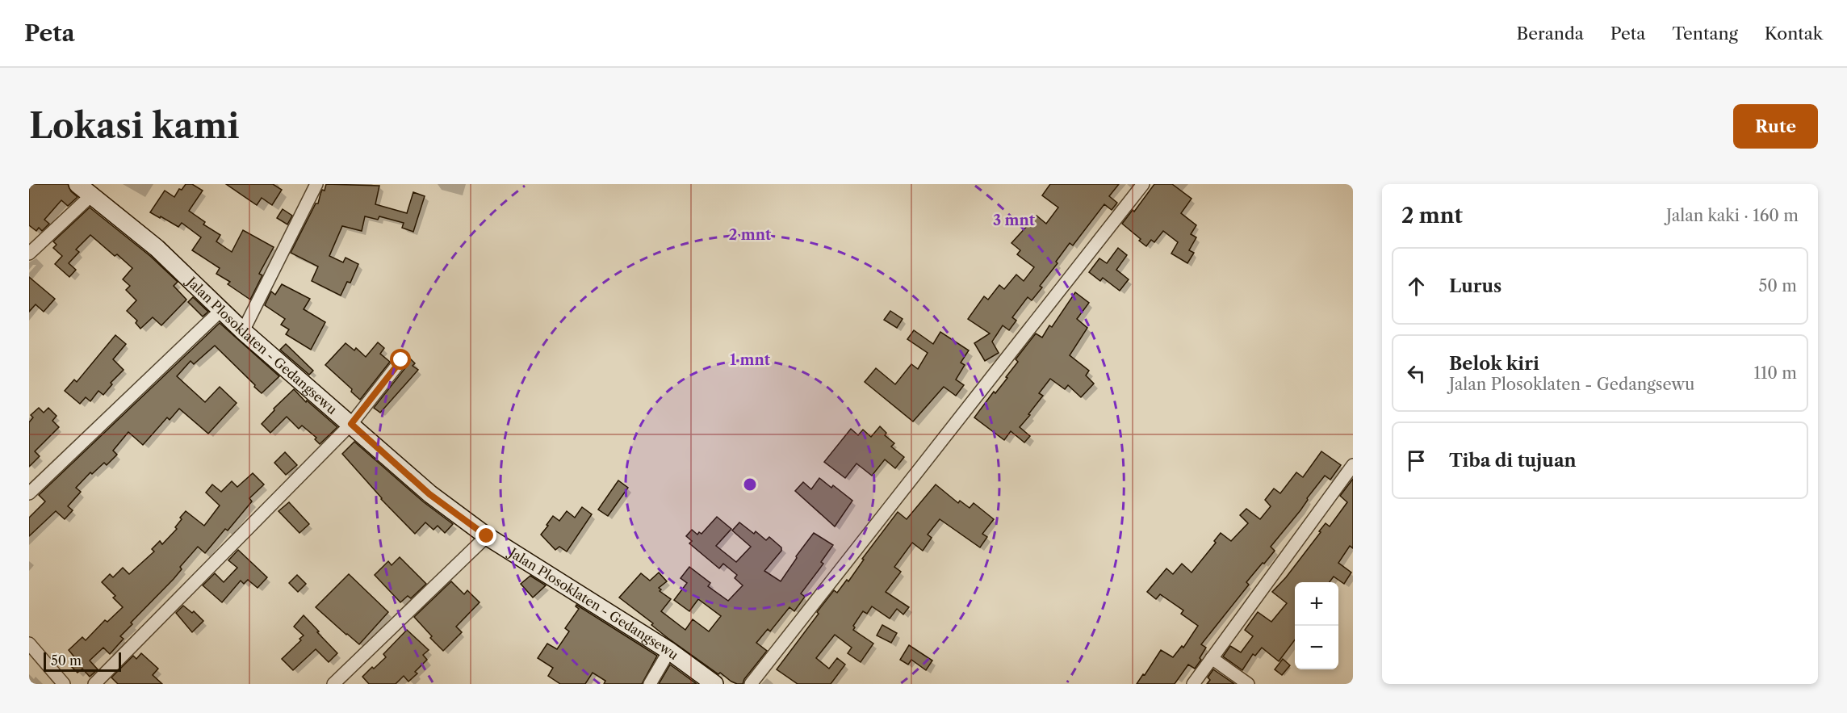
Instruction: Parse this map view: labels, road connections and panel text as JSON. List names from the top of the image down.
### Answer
{
  "streets": {
    "main road": ["Jalan Plosoklaten - Gedangsewu"]
  },
  "scale_bar": "50 m",
  "page": {
    "header": "Peta",
    "nav": [
      "Beranda",
      "Peta",
      "Tentang",
      "Kontak"
    ],
    "buttons": "Rute",
    "title": "Lokasi kami",
    "heading": ["2 mnt", "Jalan kaki · 160 m"],
    "list": [
      ["Lurus", "50 m"],
      ["Belok kiri", "Jalan Plosoklaten - Gedangsewu", "110 m"],
      "Tiba di tujuan"
    ],
    "map_buttons": ["+", "−"],
    "scale": "50 m"
  },
  "rings": ["3 mnt", "2 mnt", "1 mnt"]
}
